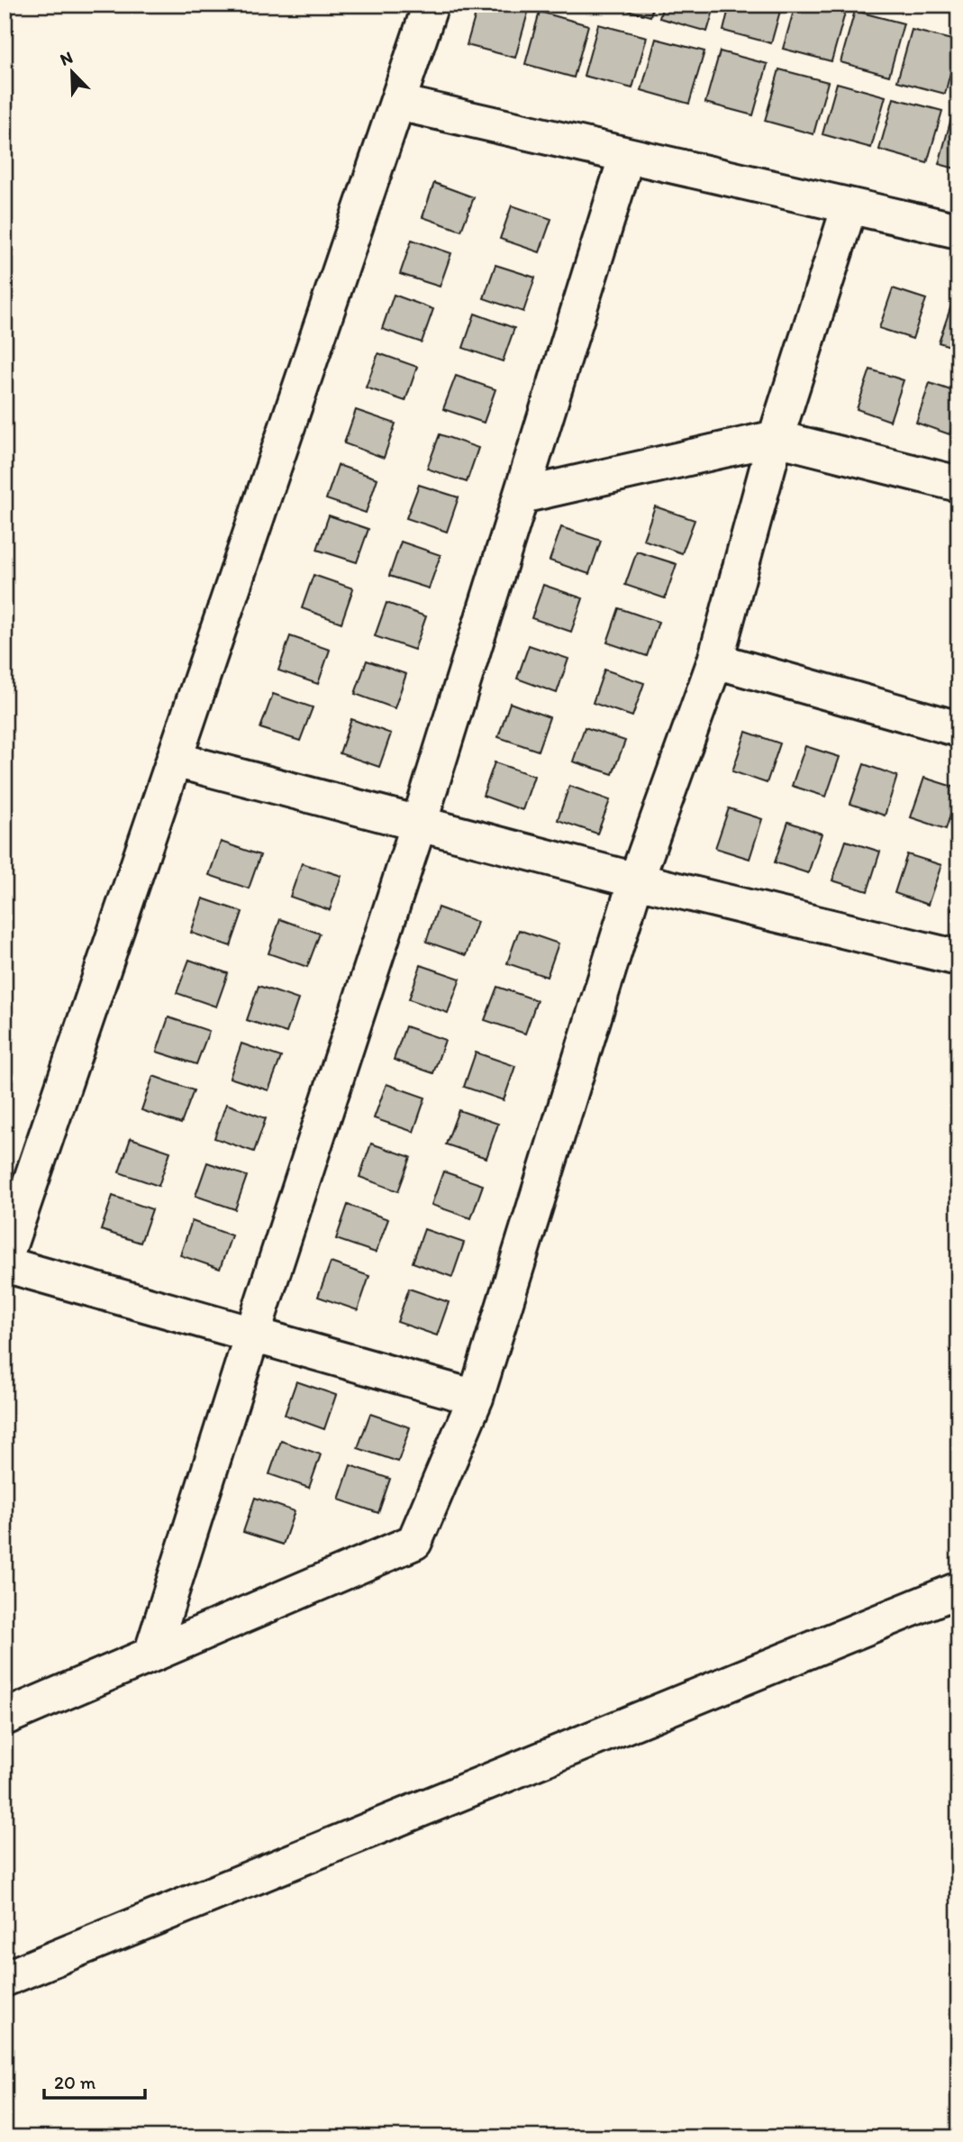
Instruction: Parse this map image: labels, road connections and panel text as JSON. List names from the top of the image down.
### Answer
{
  "scale_bar": "20 m",
  "north": "top left"
}
